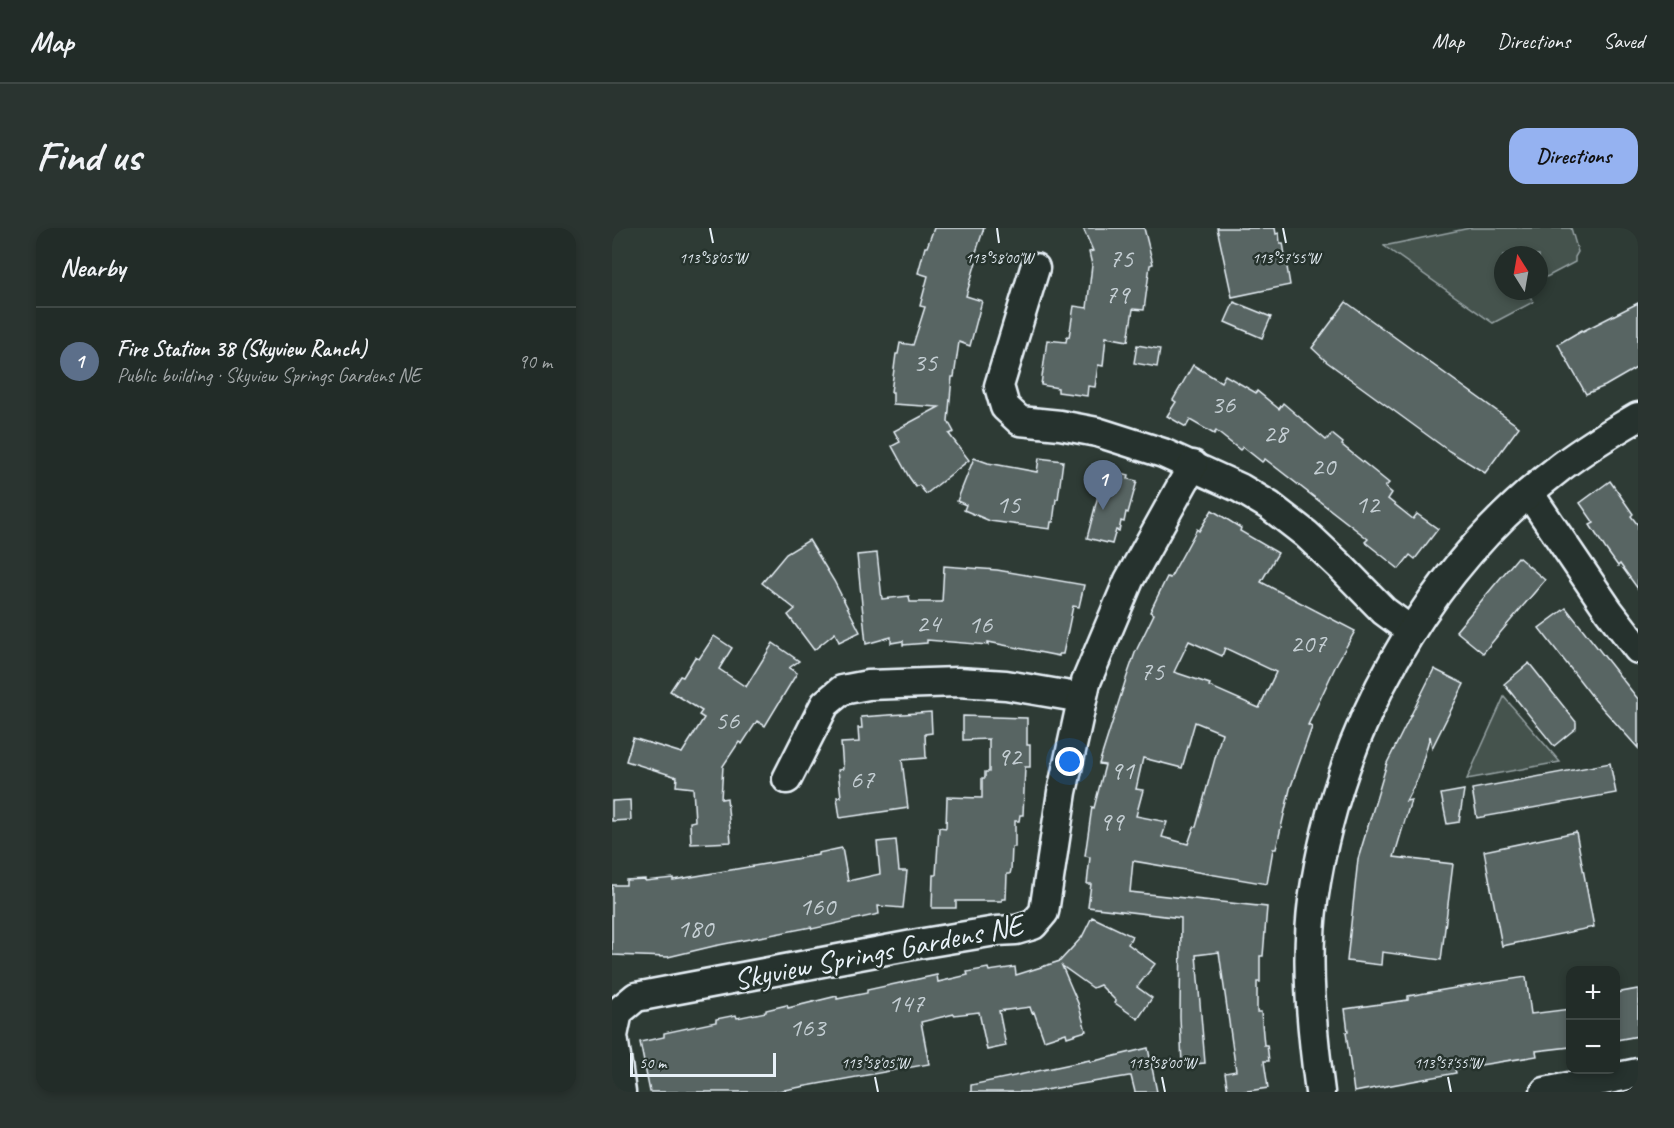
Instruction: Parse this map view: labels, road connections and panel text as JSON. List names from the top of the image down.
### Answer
{
  "streets": {
    "street": ["Skyview Springs Gardens NE"]
  },
  "house_numbers": [
    "75",
    "79",
    "35",
    "36",
    "28",
    "20",
    "15",
    "12",
    "24",
    "16",
    "207",
    "75",
    "56",
    "92",
    "91",
    "67",
    "99",
    "160",
    "180",
    "147",
    "163"
  ],
  "scale_bar": "50 m",
  "north": "top",
  "page": {
    "header": "Map",
    "nav": ["Map", "Directions", "Saved"],
    "buttons": "Directions",
    "title": "Find us",
    "heading": "Nearby",
    "list": [
      {
        "mark": "1",
        "name": "Fire Station 38 (Skyview Ranch)",
        "note": "Public building · Skyview Springs Gardens NE",
        "value": "90 m"
      }
    ],
    "pins": "1",
    "map_buttons": ["+", "−"],
    "scale": "50 m"
  },
  "coordinates": ["113°58'05\"W", "113°58'00\"W", "113°57'55\"W"]
}
